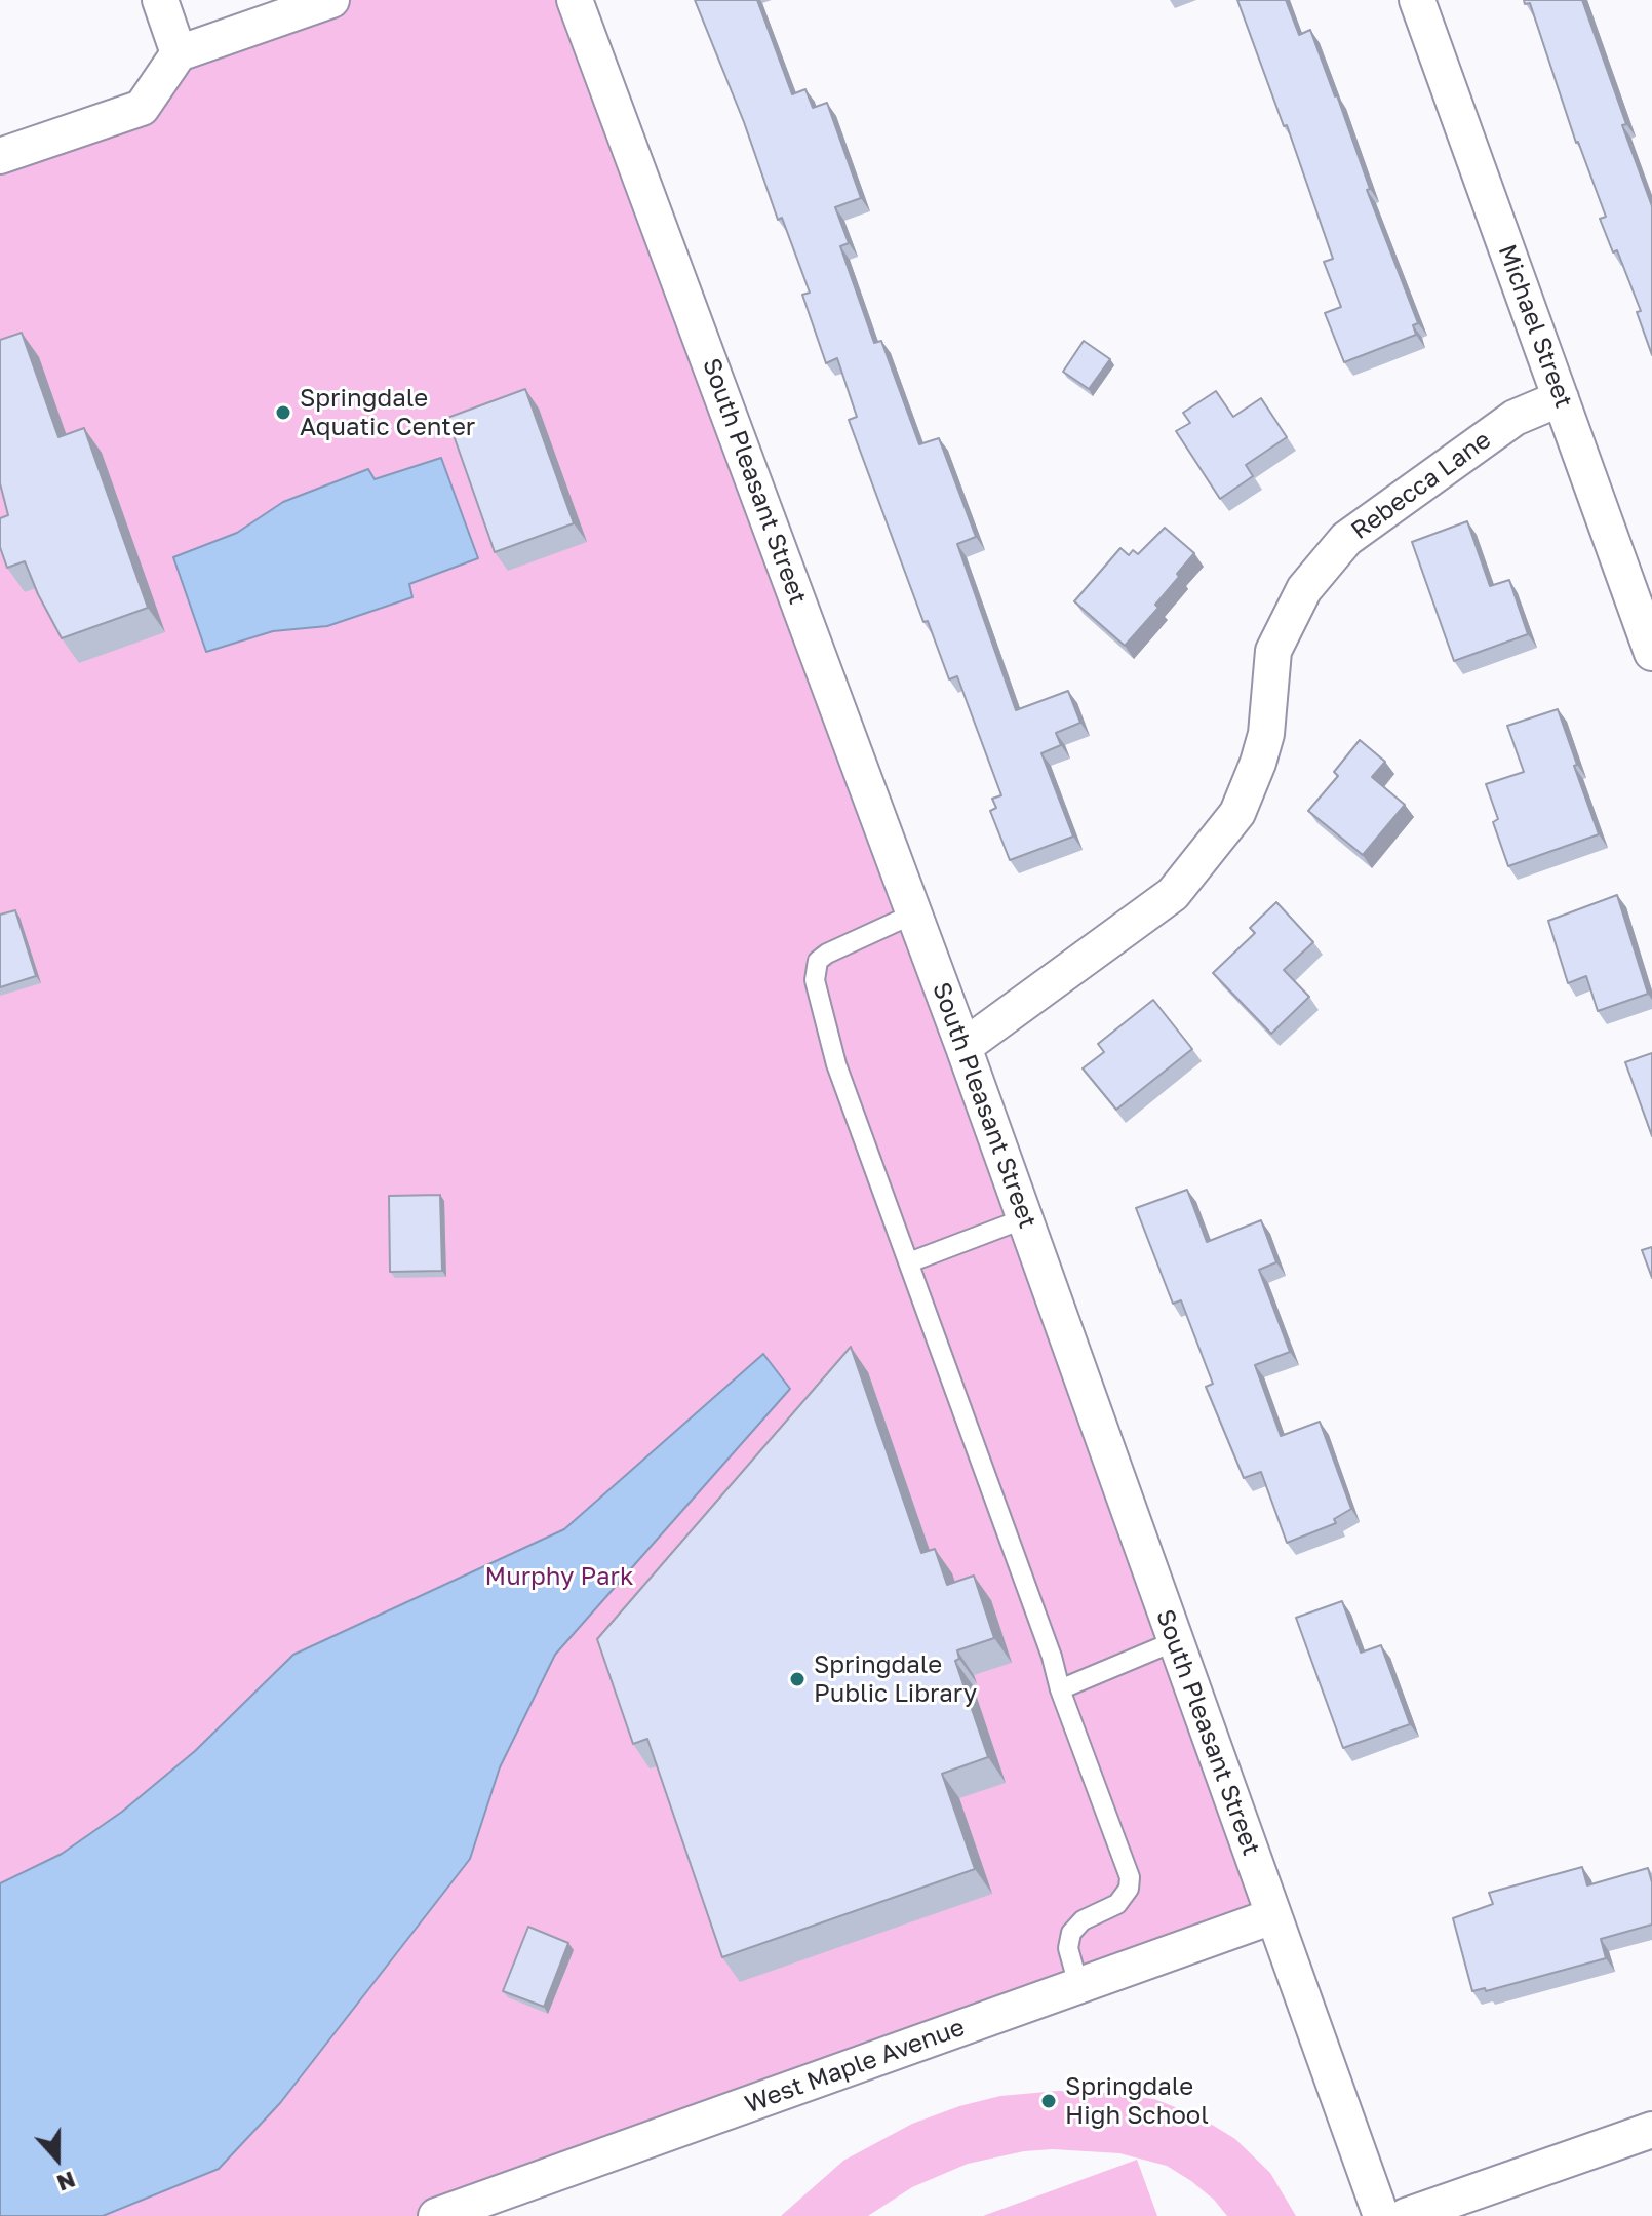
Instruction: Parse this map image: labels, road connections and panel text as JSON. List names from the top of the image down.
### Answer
{
  "streets": {
    "street": [
      "Michael Street",
      "South Pleasant Street",
      "Rebecca Lane",
      "West Maple Avenue"
    ]
  },
  "crossings": [
    ["Michael Street", "Rebecca Lane"],
    ["South Pleasant Street", "Rebecca Lane"],
    ["South Pleasant Street", "West Maple Avenue"]
  ],
  "parks": ["Murphy Park"],
  "places": ["Springdale Aquatic Center", "Springdale Public Library", "Springdale High School"],
  "north": "bottom"
}
